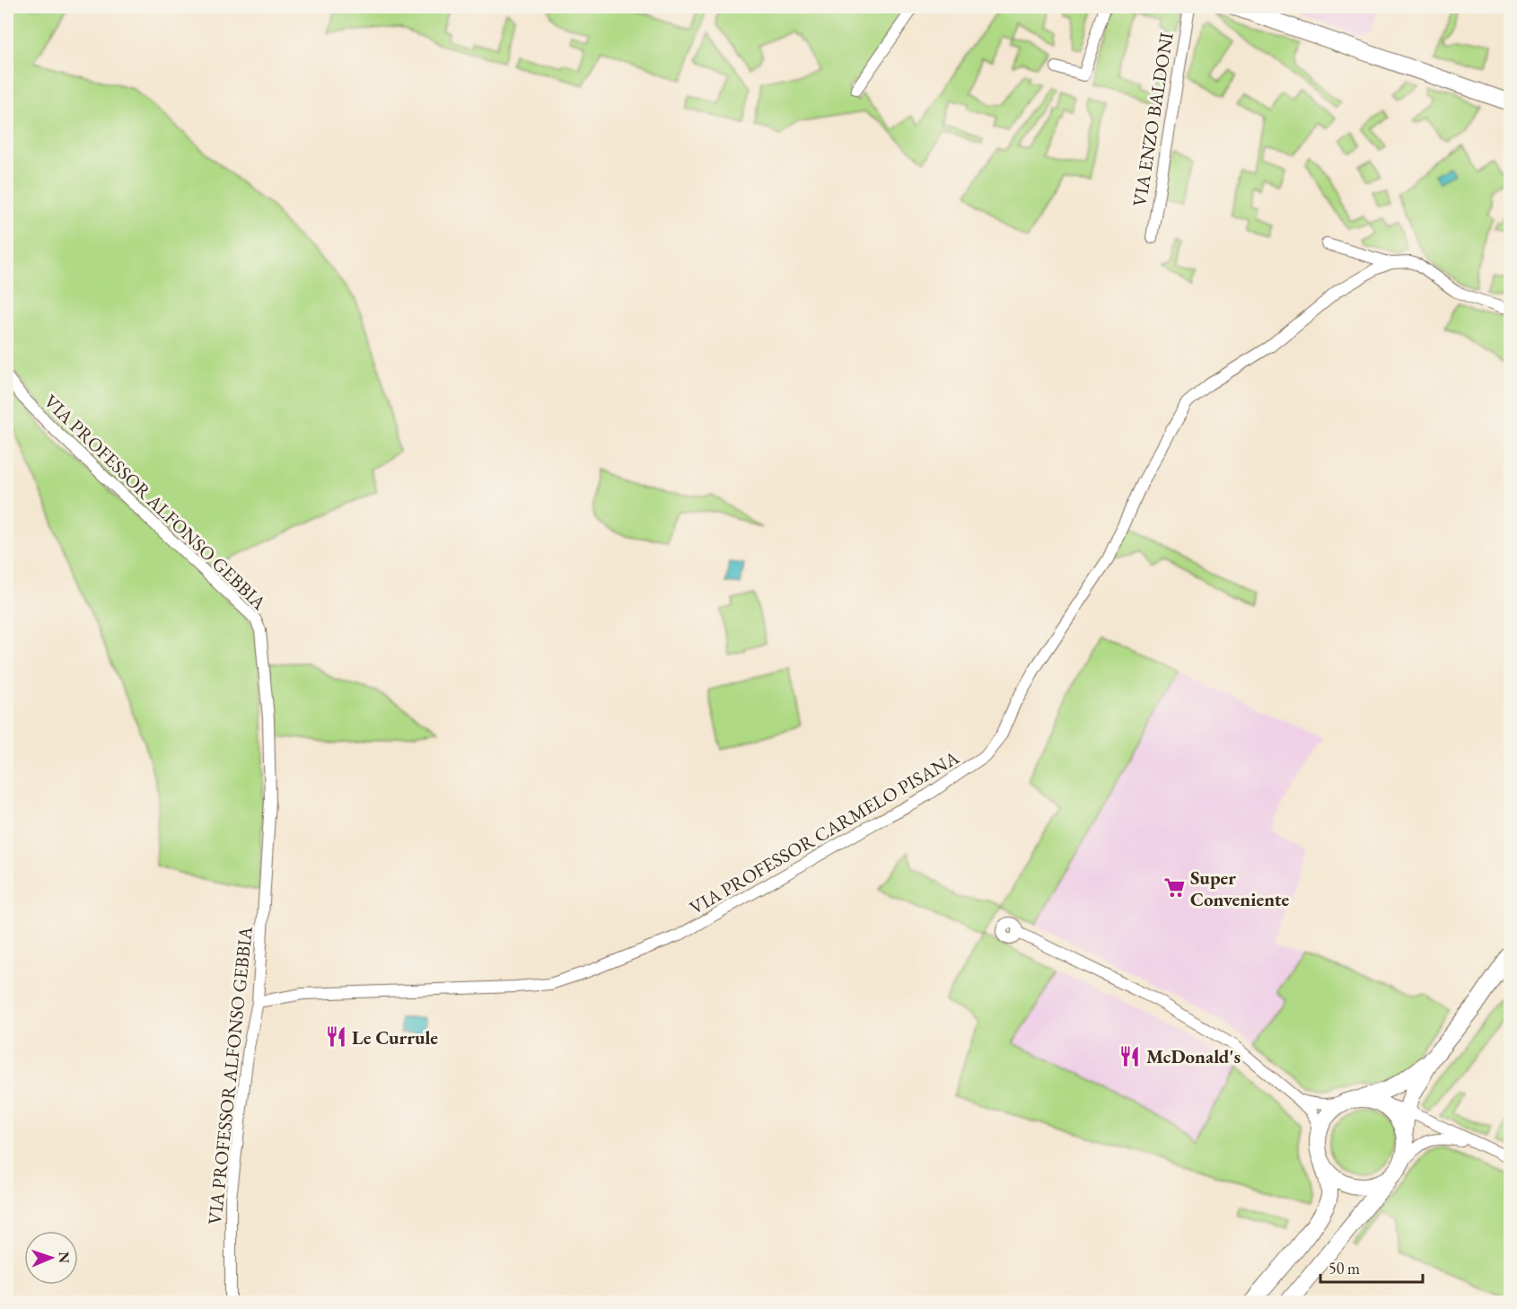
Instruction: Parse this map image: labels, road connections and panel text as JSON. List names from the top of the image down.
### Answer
{
  "streets": {
    "street": ["VIA ENZO BALDONI", "VIA PROFESSOR ALFONSO GEBBIA", "VIA PROFESSOR CARMELO PISANA"]
  },
  "crossings": [
    ["VIA PROFESSOR ALFONSO GEBBIA", "VIA PROFESSOR CARMELO PISANA"]
  ],
  "places": {
    "supermarket": ["Super Conveniente"],
    "restaurant": ["Le Currule", "McDonald's"]
  },
  "scale_bar": "50 m",
  "north": "right"
}
